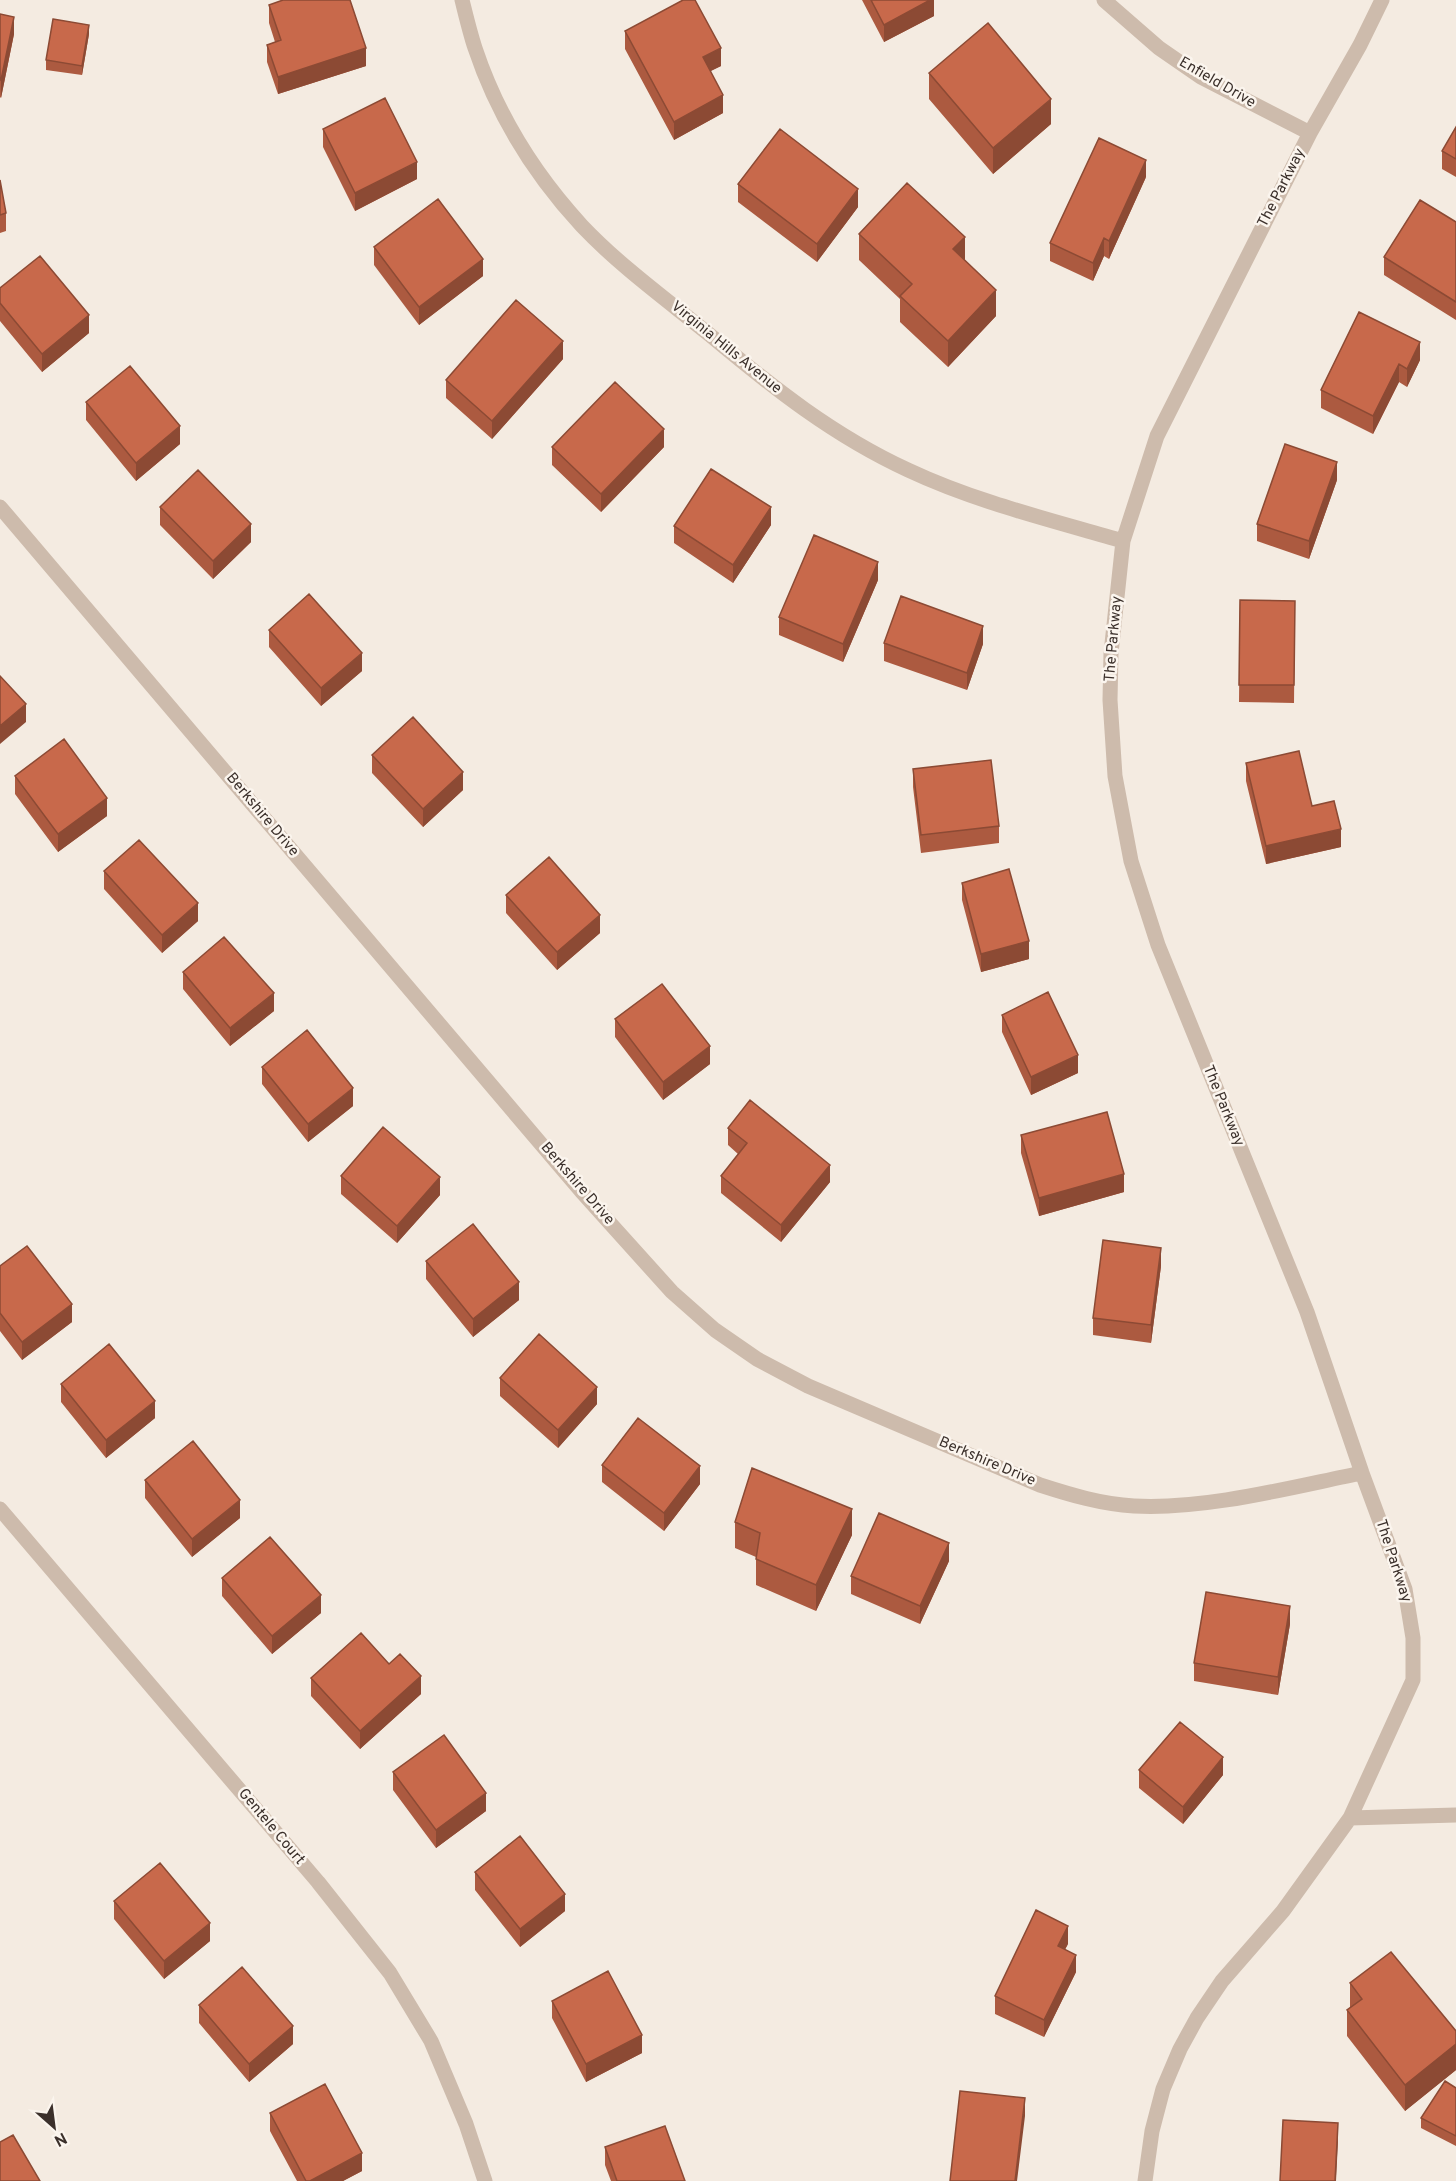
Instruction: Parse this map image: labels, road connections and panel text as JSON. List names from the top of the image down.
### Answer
{
  "streets": {
    "street": [
      "Enfield Drive",
      "The Parkway",
      "Virginia Hills Avenue",
      "Berkshire Drive",
      "Gentele Court"
    ]
  },
  "crossings": [
    ["Enfield Drive", "The Parkway"],
    ["The Parkway", "Virginia Hills Avenue"],
    ["The Parkway", "Berkshire Drive"]
  ],
  "north": "bottom right"
}
